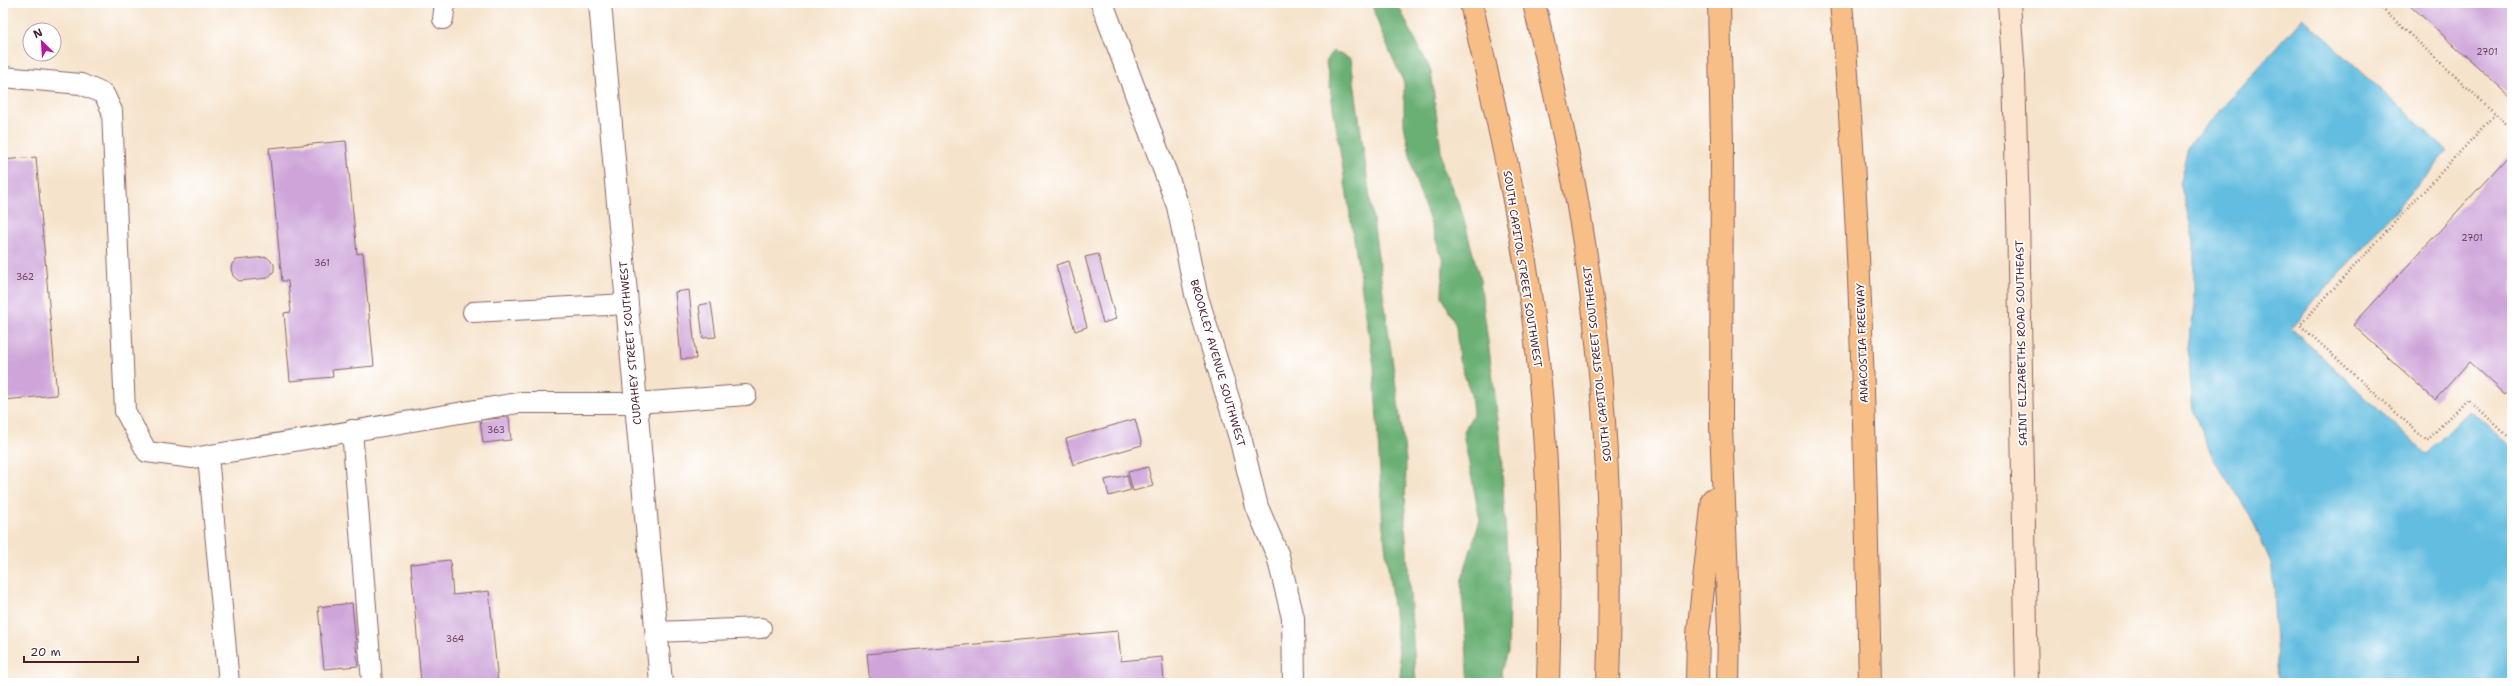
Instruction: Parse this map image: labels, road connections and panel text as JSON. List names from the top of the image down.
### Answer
{
  "streets": {
    "main road": [
      "SOUTH CAPITOL STREET SOUTHWEST",
      "ANACOSTIA FREEWAY",
      "SAINT ELIZABETHS ROAD SOUTHEAST",
      "SOUTH CAPITOL STREET SOUTHEAST"
    ],
    "street": ["CUDAHEY STREET SOUTHWEST", "BROOKLEY AVENUE SOUTHWEST"]
  },
  "house_numbers": [
    "2701",
    "2701",
    "361",
    "362",
    "363",
    "364"
  ],
  "scale_bar": "20 m",
  "north": "top left"
}
